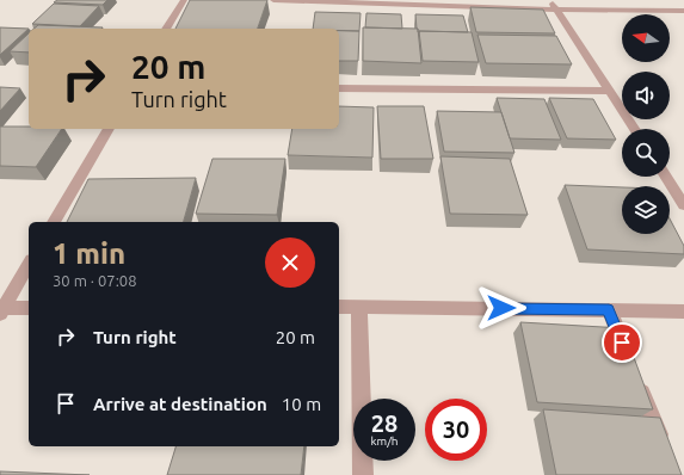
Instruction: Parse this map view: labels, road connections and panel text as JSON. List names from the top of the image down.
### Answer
{
  "north": "left",
  "page": {
    "turn": ["20 m", "Turn right"],
    "heading": ["1 min", "30 m · 07:08"],
    "list": [
      {
        "name": "Turn right",
        "value": "20 m"
      },
      {
        "name": "Arrive at destination",
        "value": "10 m"
      }
    ],
    "speed": "28 km/h",
    "limit": "30"
  }
}
